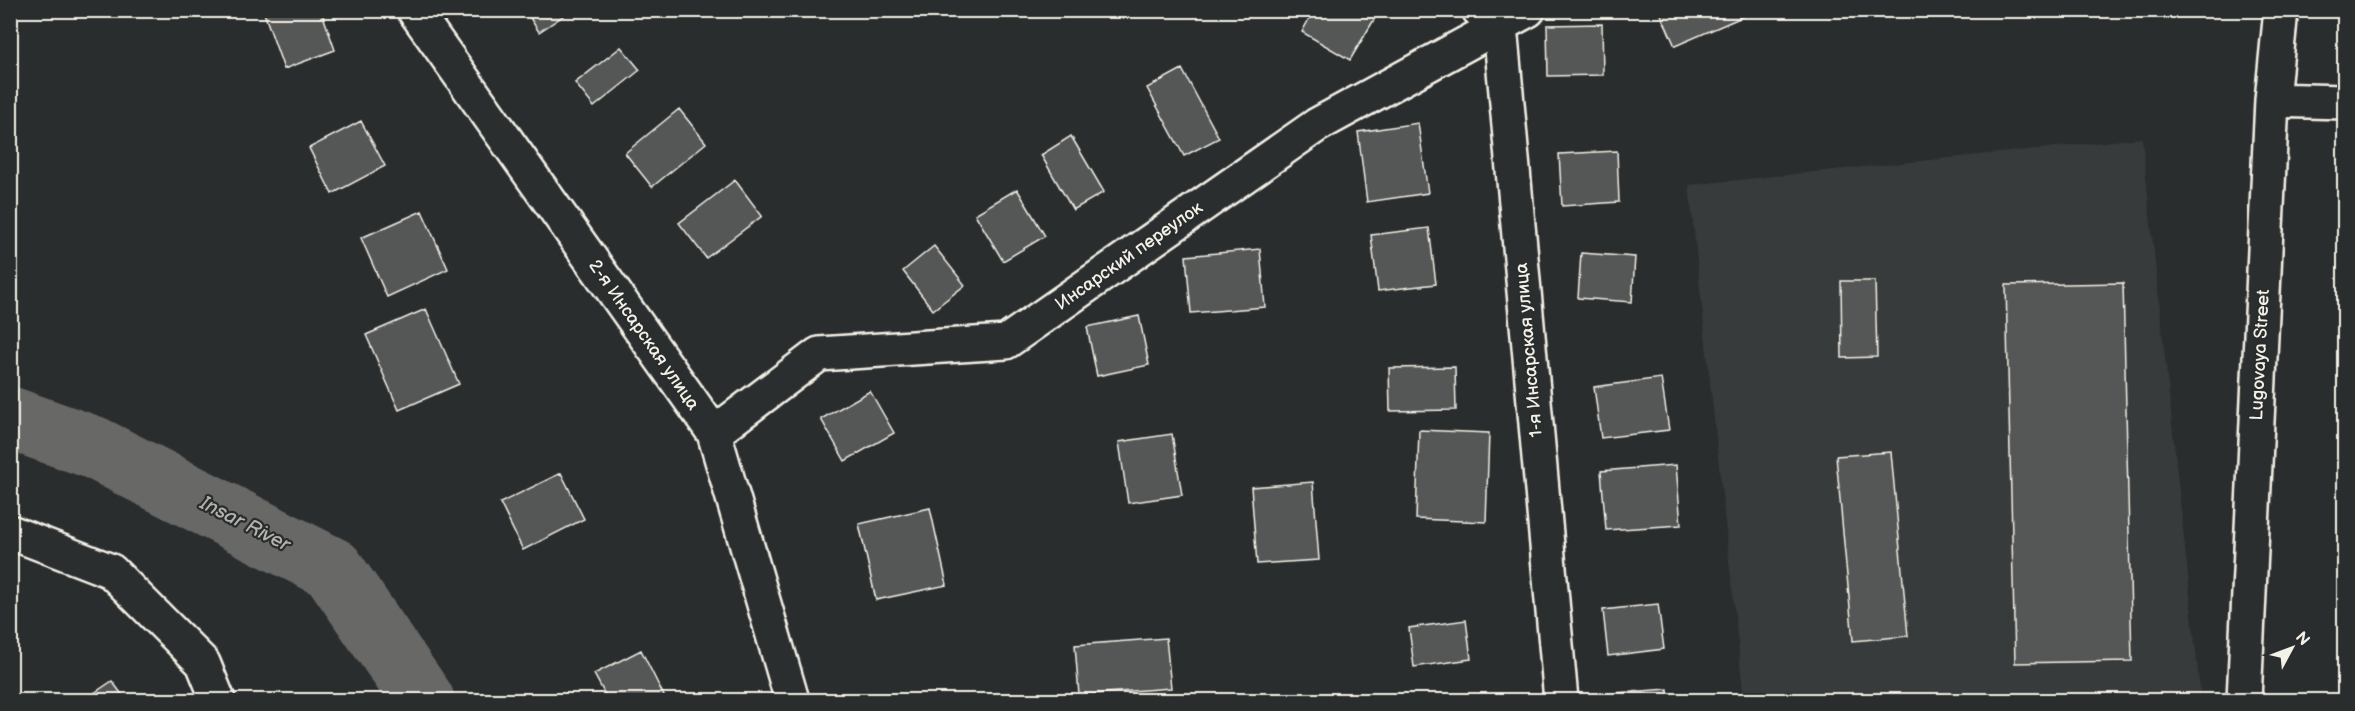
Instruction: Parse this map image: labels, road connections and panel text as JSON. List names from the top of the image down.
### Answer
{
  "streets": {
    "street": [
      "Инсарский переулок",
      "2-я Инсарская улица",
      "1-я Инсарская улица",
      "Lugovaya Street"
    ]
  },
  "crossings": [
    ["Инсарский переулок", "2-я Инсарская улица"],
    ["Инсарский переулок", "1-я Инсарская улица"]
  ],
  "water": ["Insar River"],
  "north": "top right"
}
